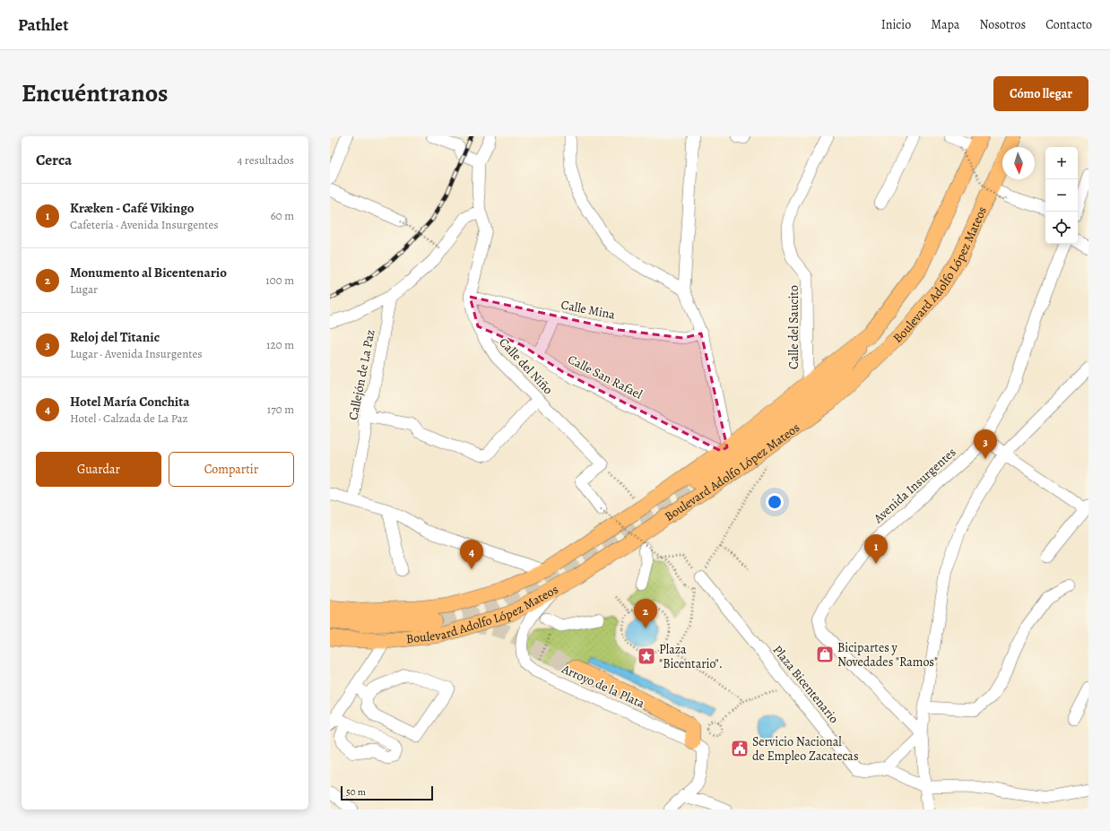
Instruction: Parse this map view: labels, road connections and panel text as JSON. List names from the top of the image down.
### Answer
{
  "streets": {
    "main road": ["Boulevard Adolfo López Mateos"],
    "street": [
      "Calle Mina",
      "Calle del Saucito",
      "Calle del Niño",
      "Callejón de La Paz",
      "Calle San Rafael",
      "Avenida Insurgentes",
      "Plaza Bicentenario",
      "Arroyo de la Plata"
    ]
  },
  "crossings": [
    ["Boulevard Adolfo López Mateos", "Calle del Saucito"],
    ["Boulevard Adolfo López Mateos", "Calle San Rafael"],
    ["Boulevard Adolfo López Mateos", "Arroyo de la Plata"],
    ["Calle Mina", "Calle del Niño"],
    ["Calle del Niño", "Calle San Rafael"]
  ],
  "places": {
    "shop": ["Bicipartes y Novedades \"Ramos\""],
    "place": ["Plaza \"Bicentario\"."],
    "public building": ["Servicio Nacional de Empleo Zacatecas"]
  },
  "scale_bar": "50 m",
  "north": "bottom",
  "page": {
    "header": "Pathlet",
    "nav": [
      "Inicio",
      "Mapa",
      "Nosotros",
      "Contacto"
    ],
    "title": "Encuéntranos",
    "buttons": [
      "Cómo llegar",
      ["Guardar", "Compartir"]
    ],
    "heading": ["Cerca", "4 resultados"],
    "map_buttons": ["+", "−"],
    "list": [
      {
        "mark": "1",
        "name": "Kræken - Café Vikingo",
        "note": "Cafetería · Avenida Insurgentes",
        "value": "60 m"
      },
      {
        "mark": "2",
        "name": "Monumento al Bicentenario",
        "note": "Lugar",
        "value": "100 m"
      },
      {
        "mark": "3",
        "name": "Reloj del Titanic",
        "note": "Lugar · Avenida Insurgentes",
        "value": "120 m"
      },
      {
        "mark": "4",
        "name": "Hotel María Conchita",
        "note": "Hotel · Calzada de La Paz",
        "value": "170 m"
      }
    ],
    "pins": [
      "3",
      "1",
      "4",
      "2"
    ],
    "scale": "50 m"
  }
}
